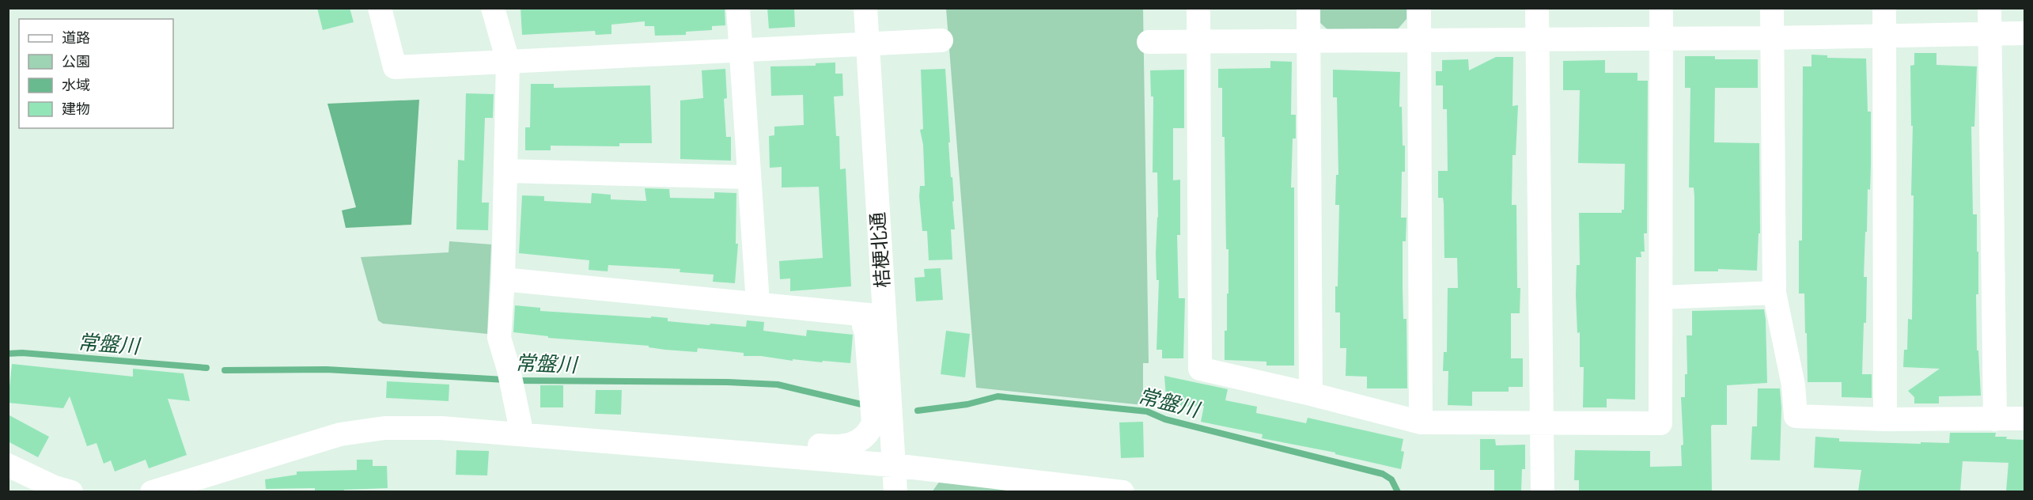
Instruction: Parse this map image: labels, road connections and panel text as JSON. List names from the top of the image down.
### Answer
{
  "streets": {
    "street": ["桔梗北通"]
  },
  "water": ["常盤川"],
  "legend": [
    "道路",
    "公園",
    "水域",
    "建物"
  ]
}
